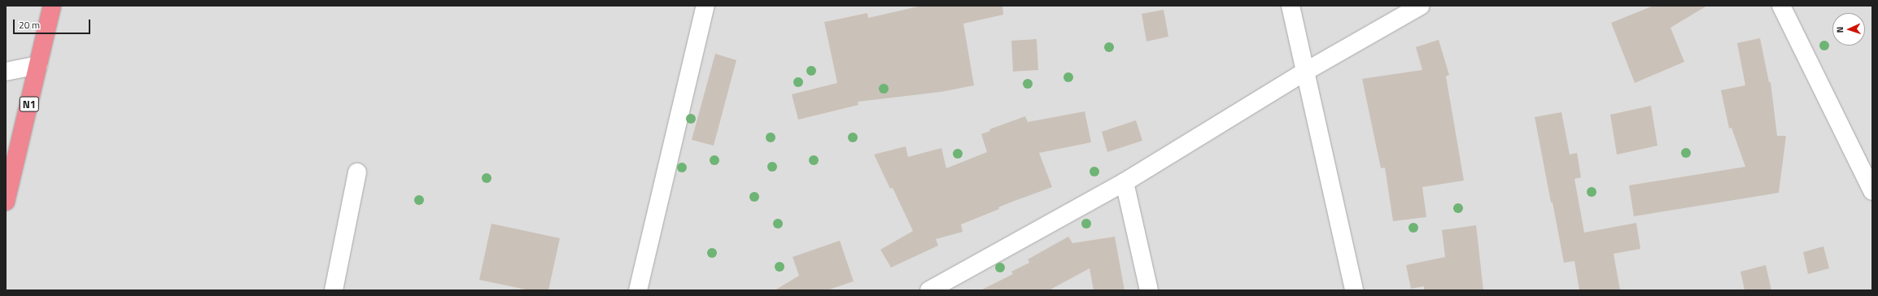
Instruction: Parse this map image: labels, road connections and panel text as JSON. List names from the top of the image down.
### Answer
{
  "streets": {
    "highway": ["N1"]
  },
  "scale_bar": "20 m",
  "north": "left"
}
